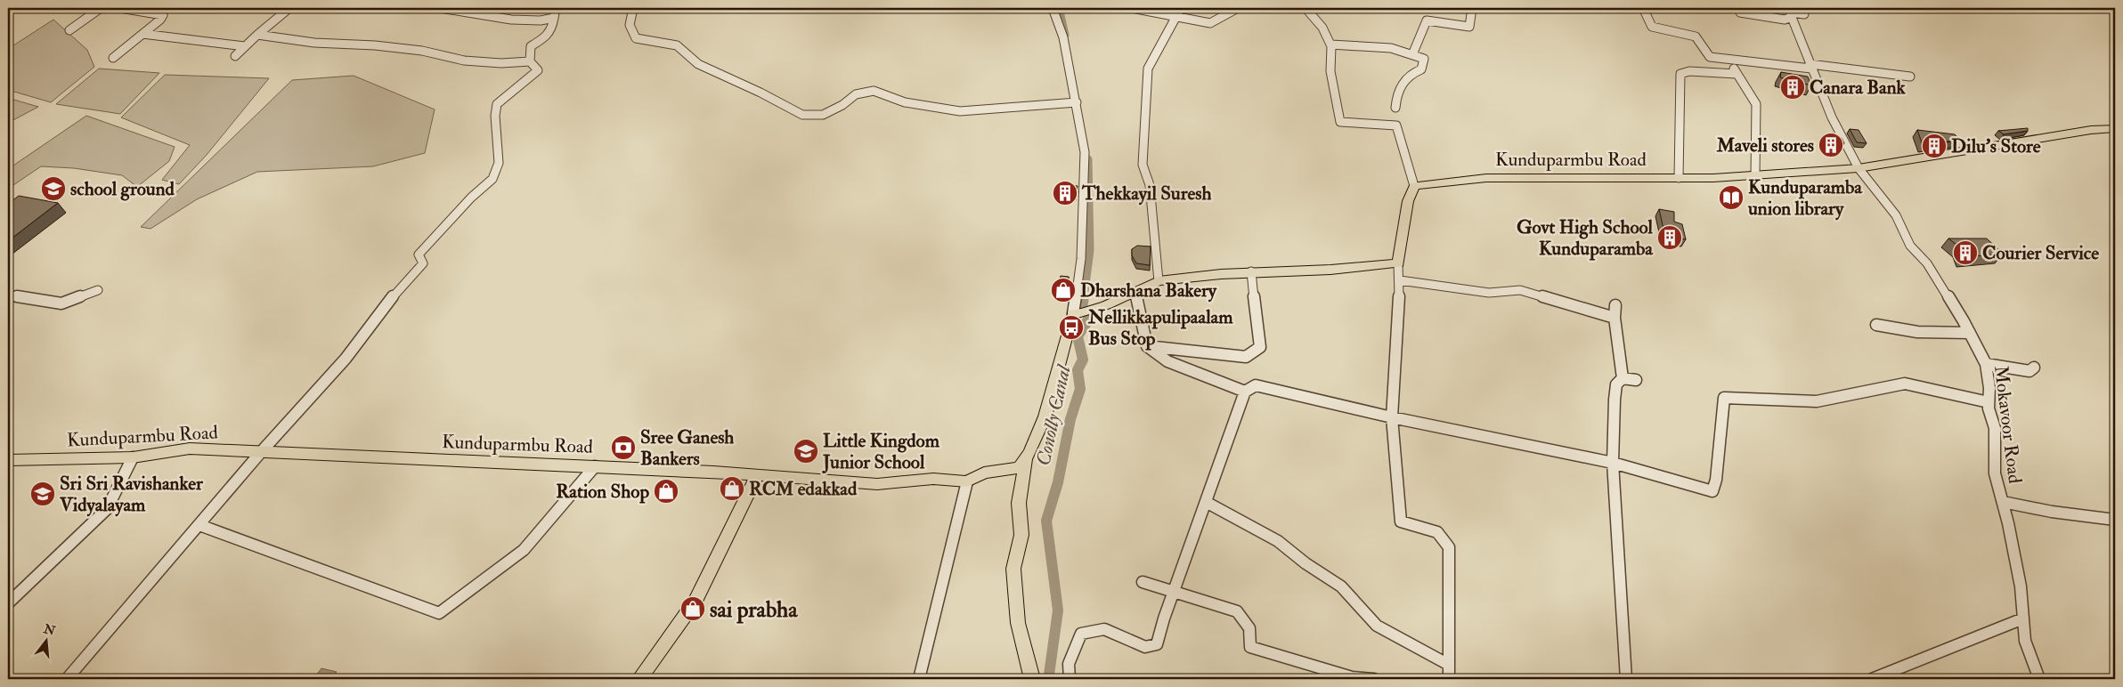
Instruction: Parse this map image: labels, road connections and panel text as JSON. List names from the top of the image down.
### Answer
{
  "streets": {
    "main road": ["Kunduparmbu Road"],
    "street": ["Mokavoor Road"]
  },
  "crossings": [
    ["Kunduparmbu Road", "Mokavoor Road"]
  ],
  "water": ["Conolly Canal"],
  "places": {
    "building": [
      "Canara Bank",
      "Maveli stores",
      "Dilu's Store",
      "Thekkayil Suresh",
      "Govt High School Kunduparamba",
      "Courier Service"
    ],
    "school or university": ["school ground", "Little Kingdom Junior School", "Sri Sri Ravishanker Vidyalayam"],
    "library": ["Kunduparamba union library"],
    "shop": [
      "Dharshana Bakery",
      "RCM edakkad",
      "Ration Shop",
      "sai prabha"
    ],
    "bus stop": ["Nellikkapulipaalam Bus Stop"],
    "bank": ["Sree Ganesh Bankers"]
  },
  "north": "top"
}
